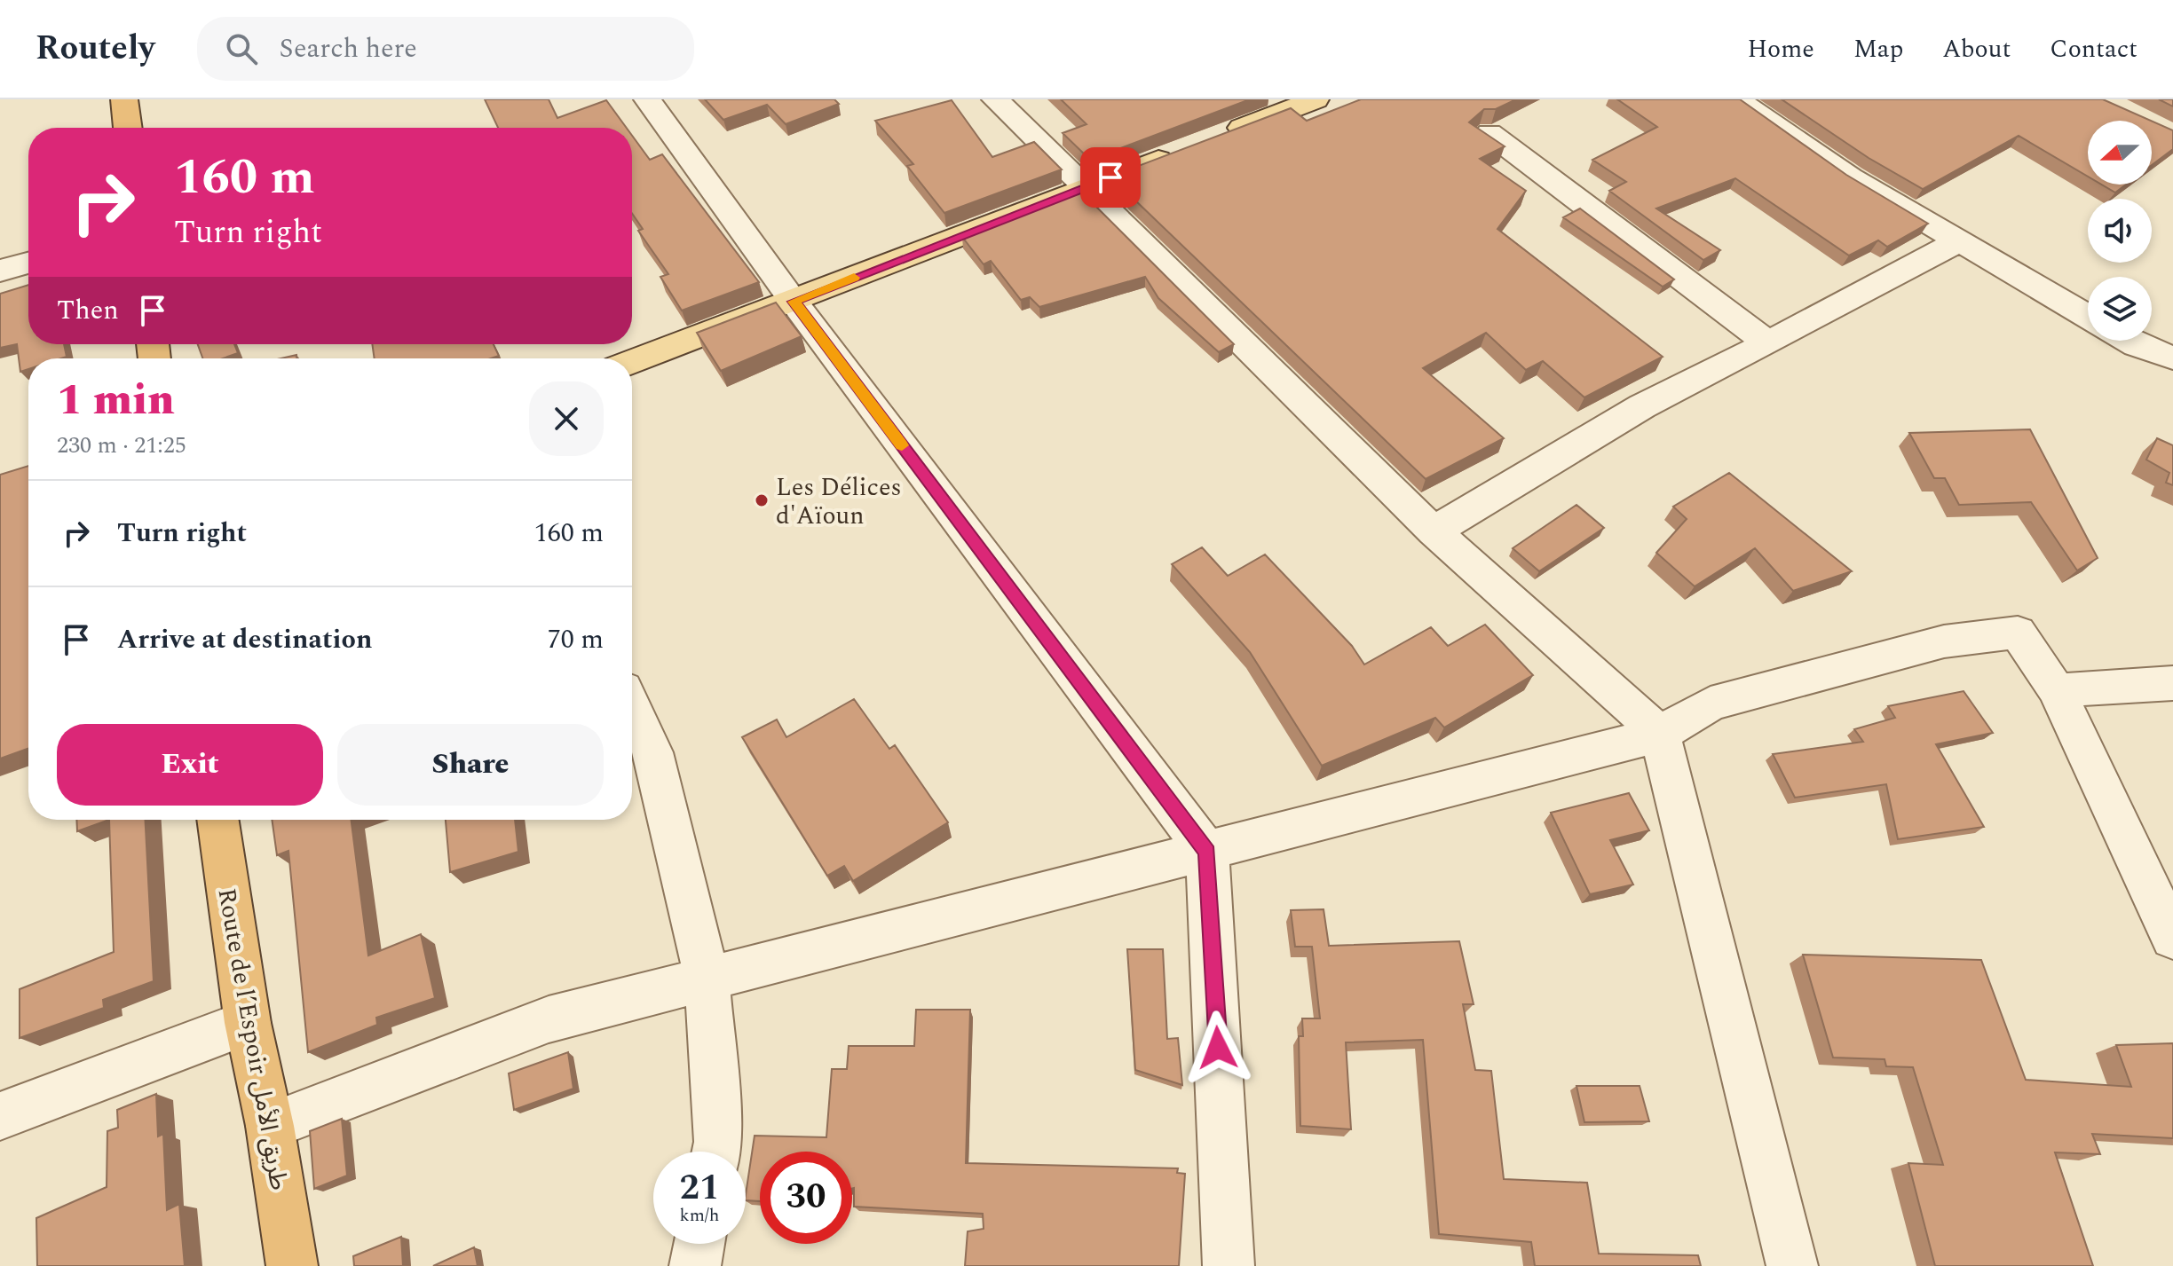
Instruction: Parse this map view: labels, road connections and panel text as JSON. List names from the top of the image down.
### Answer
{
  "streets": {
    "highway": ["Route de l’Espoir طريق الأمل"]
  },
  "places": ["Les Délices d'Aïoun"],
  "north": "left",
  "page": {
    "header": "Routely",
    "search": "Search here",
    "nav": [
      "Home",
      "Map",
      "About",
      "Contact"
    ],
    "turn": ["160 m", "Turn right"],
    "then": "Then",
    "heading": ["1 min", "230 m · 21:25"],
    "list": [
      {
        "name": "Turn right",
        "value": "160 m"
      },
      {
        "name": "Arrive at destination",
        "value": "70 m"
      }
    ],
    "buttons": ["Exit", "Share"],
    "speed": "21 km/h",
    "limit": "30"
  }
}
